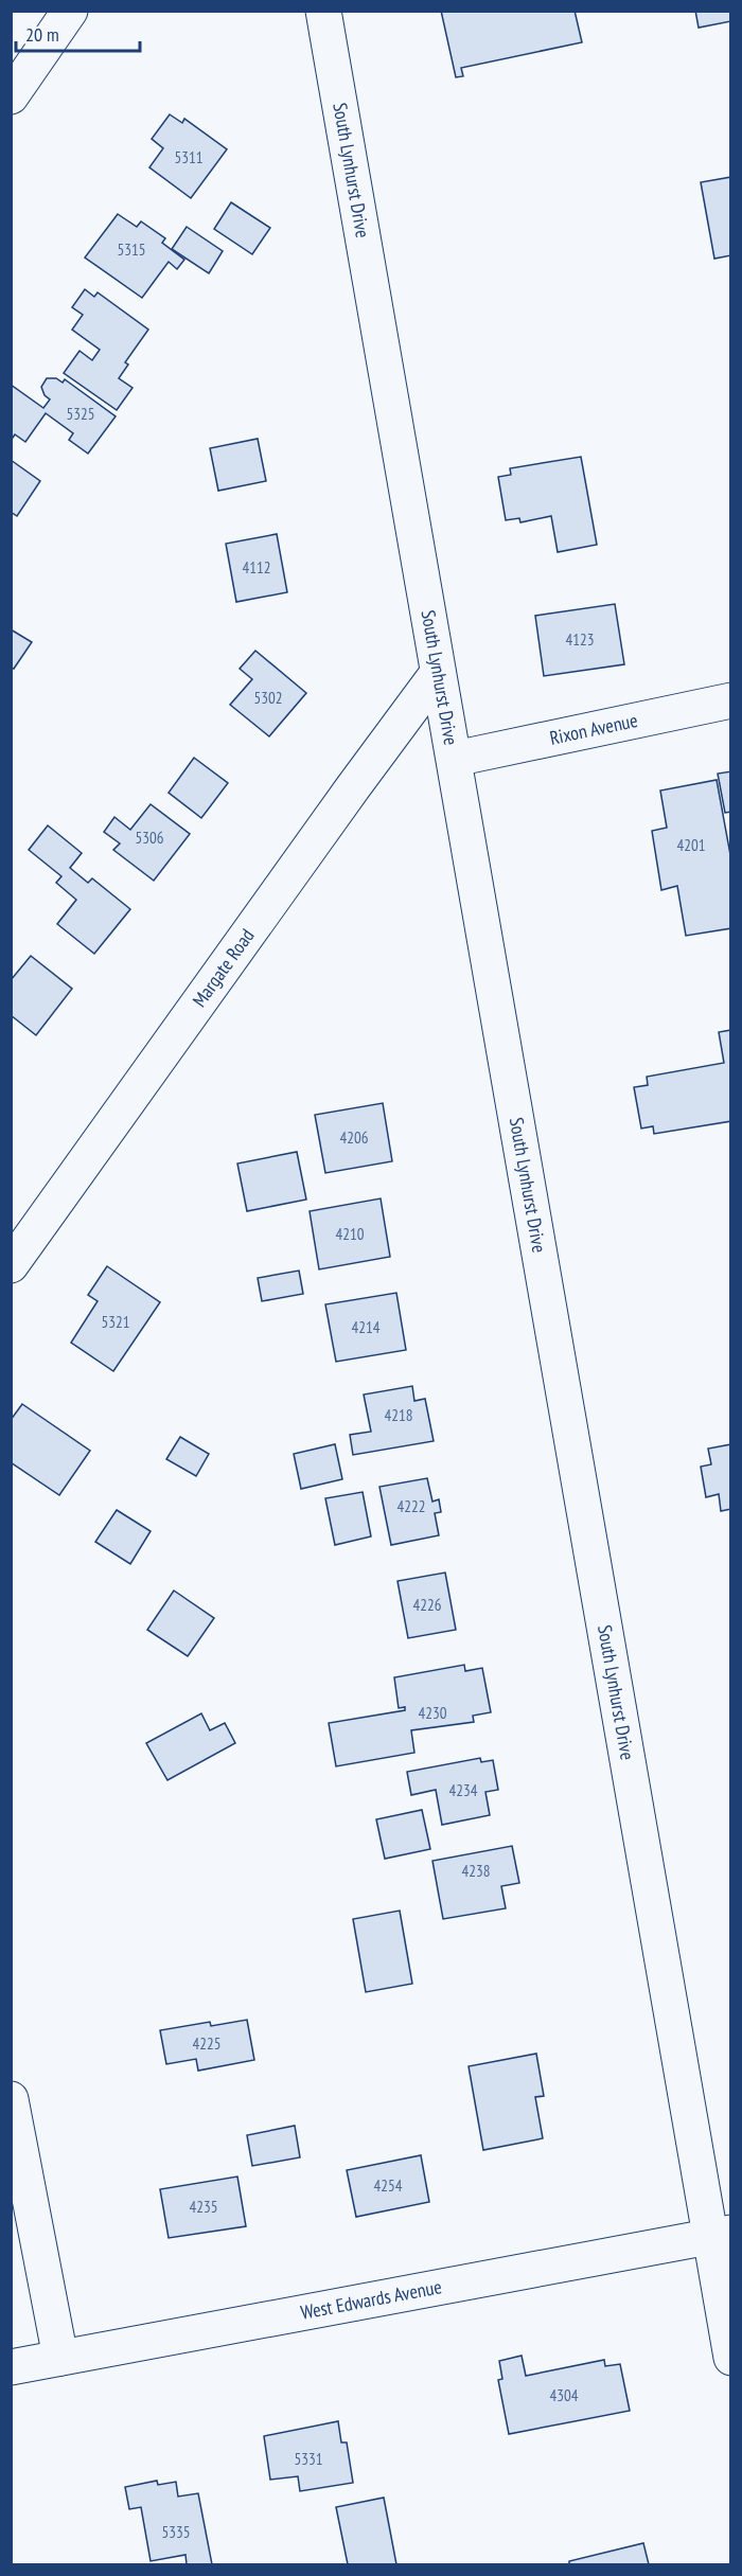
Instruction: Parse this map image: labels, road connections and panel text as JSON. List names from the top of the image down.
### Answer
{
  "streets": {
    "street": [
      "South Lynhurst Drive",
      "Rixon Avenue",
      "Margate Road",
      "West Edwards Avenue"
    ]
  },
  "crossings": [
    ["South Lynhurst Drive", "Rixon Avenue"],
    ["South Lynhurst Drive", "Margate Road"],
    ["South Lynhurst Drive", "West Edwards Avenue"]
  ],
  "house_numbers": [
    "5311",
    "5315",
    "5325",
    "4112",
    "4123",
    "5302",
    "5306",
    "4201",
    "4206",
    "4210",
    "5321",
    "4214",
    "4218",
    "4222",
    "4226",
    "4230",
    "4234",
    "4238",
    "4225",
    "4254",
    "4235",
    "4304",
    "5331",
    "5335"
  ],
  "scale_bar": "20 m"
}
